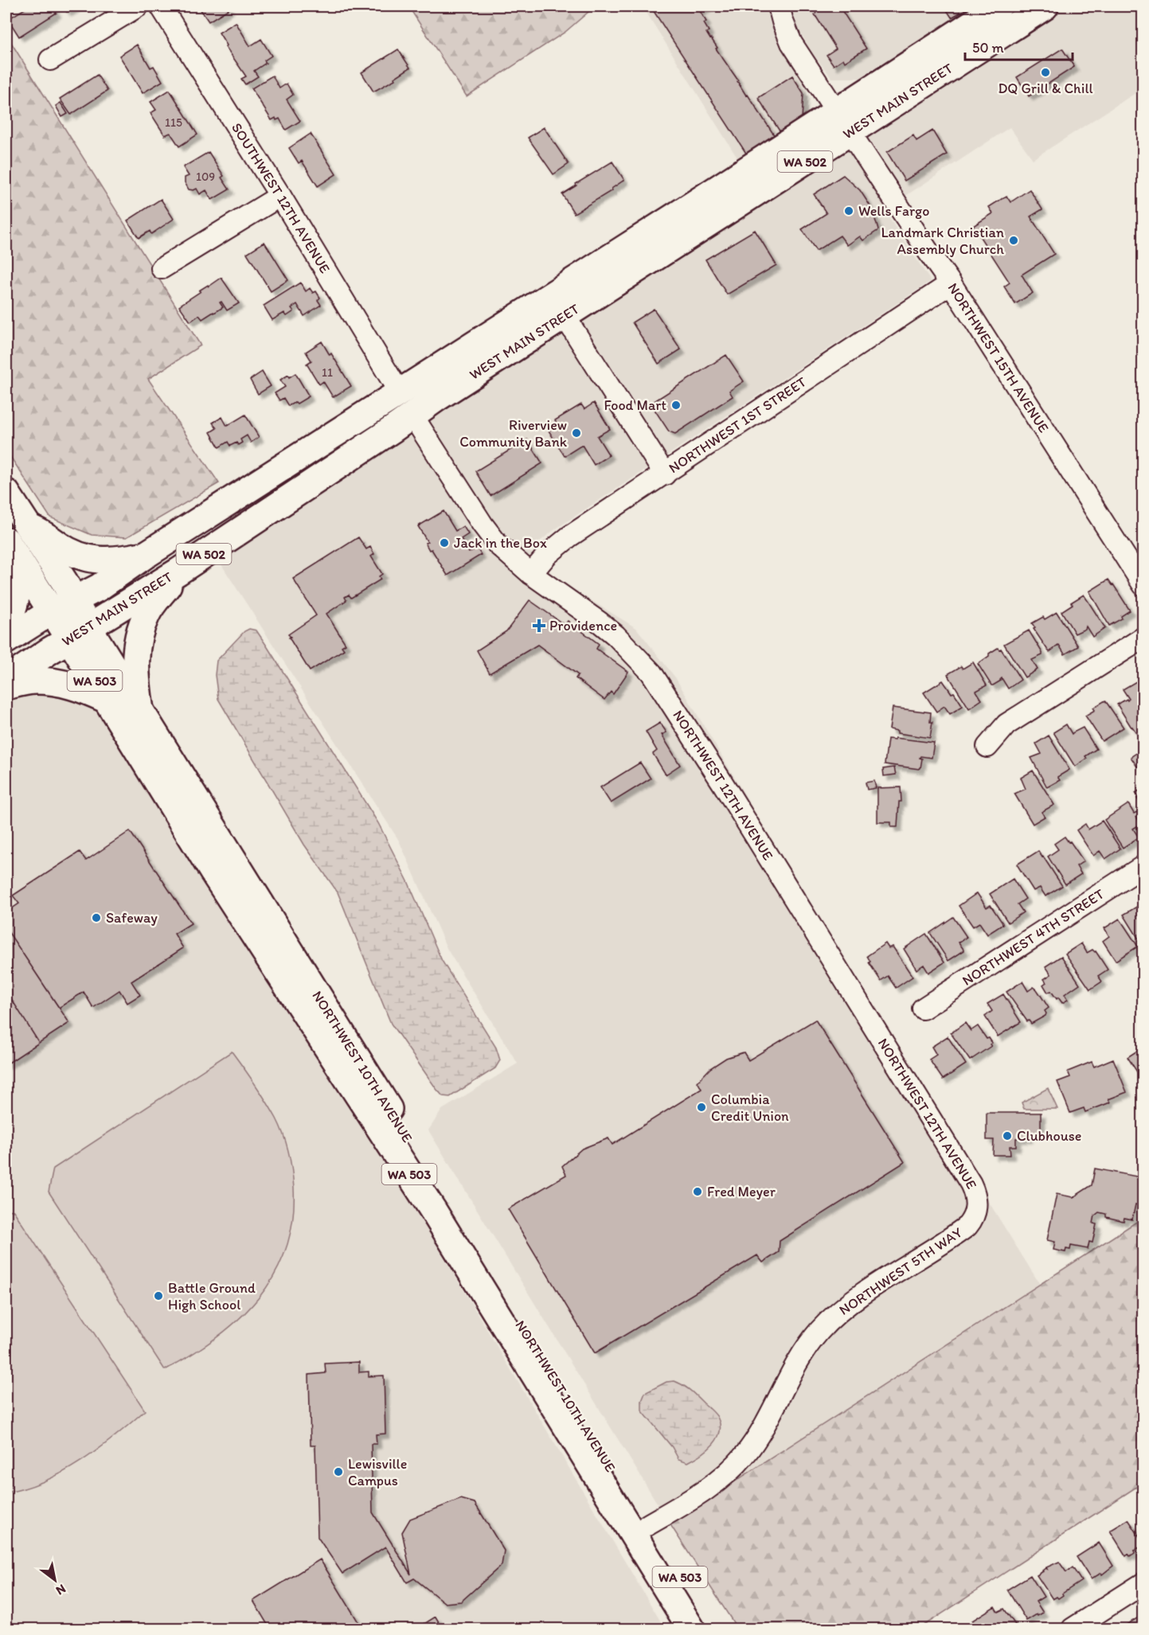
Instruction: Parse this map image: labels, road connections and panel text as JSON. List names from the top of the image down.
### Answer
{
  "streets": {
    "main road": [
      "WEST MAIN STREET",
      "WA 502",
      "WA 503",
      "NORTHWEST 10TH AVENUE"
    ],
    "street": [
      "SOUTHWEST 12TH AVENUE",
      "NORTHWEST 15TH AVENUE",
      "NORTHWEST 1ST STREET",
      "NORTHWEST 12TH AVENUE",
      "NORTHWEST 4TH STREET",
      "NORTHWEST 5TH WAY"
    ]
  },
  "crossings": [
    ["WEST MAIN STREET", "SOUTHWEST 12TH AVENUE"],
    ["WEST MAIN STREET", "NORTHWEST 15TH AVENUE"],
    ["WEST MAIN STREET", "WA 503"],
    ["WEST MAIN STREET", "NORTHWEST 12TH AVENUE"],
    ["WEST MAIN STREET", "NORTHWEST 10TH AVENUE"],
    ["NORTHWEST 15TH AVENUE", "NORTHWEST 1ST STREET"],
    ["NORTHWEST 1ST STREET", "NORTHWEST 12TH AVENUE"],
    ["WA 503", "NORTHWEST 10TH AVENUE"],
    ["NORTHWEST 12TH AVENUE", "NORTHWEST 5TH WAY"],
    ["NORTHWEST 10TH AVENUE", "NORTHWEST 5TH WAY"]
  ],
  "places": {
    "other": [
      "DQ Grill & Chill",
      "Wells Fargo",
      "Landmark Christian Assembly Church",
      "Food Mart",
      "Riverview Community Bank",
      "Jack in the Box",
      "Safeway",
      "Columbia Credit Union",
      "Clubhouse",
      "Fred Meyer",
      "Battle Ground High School",
      "Lewisville Campus"
    ],
    "health": ["Providence"]
  },
  "house_numbers": ["115", "109", "11"],
  "scale_bar": "50 m",
  "north": "bottom right"
}
